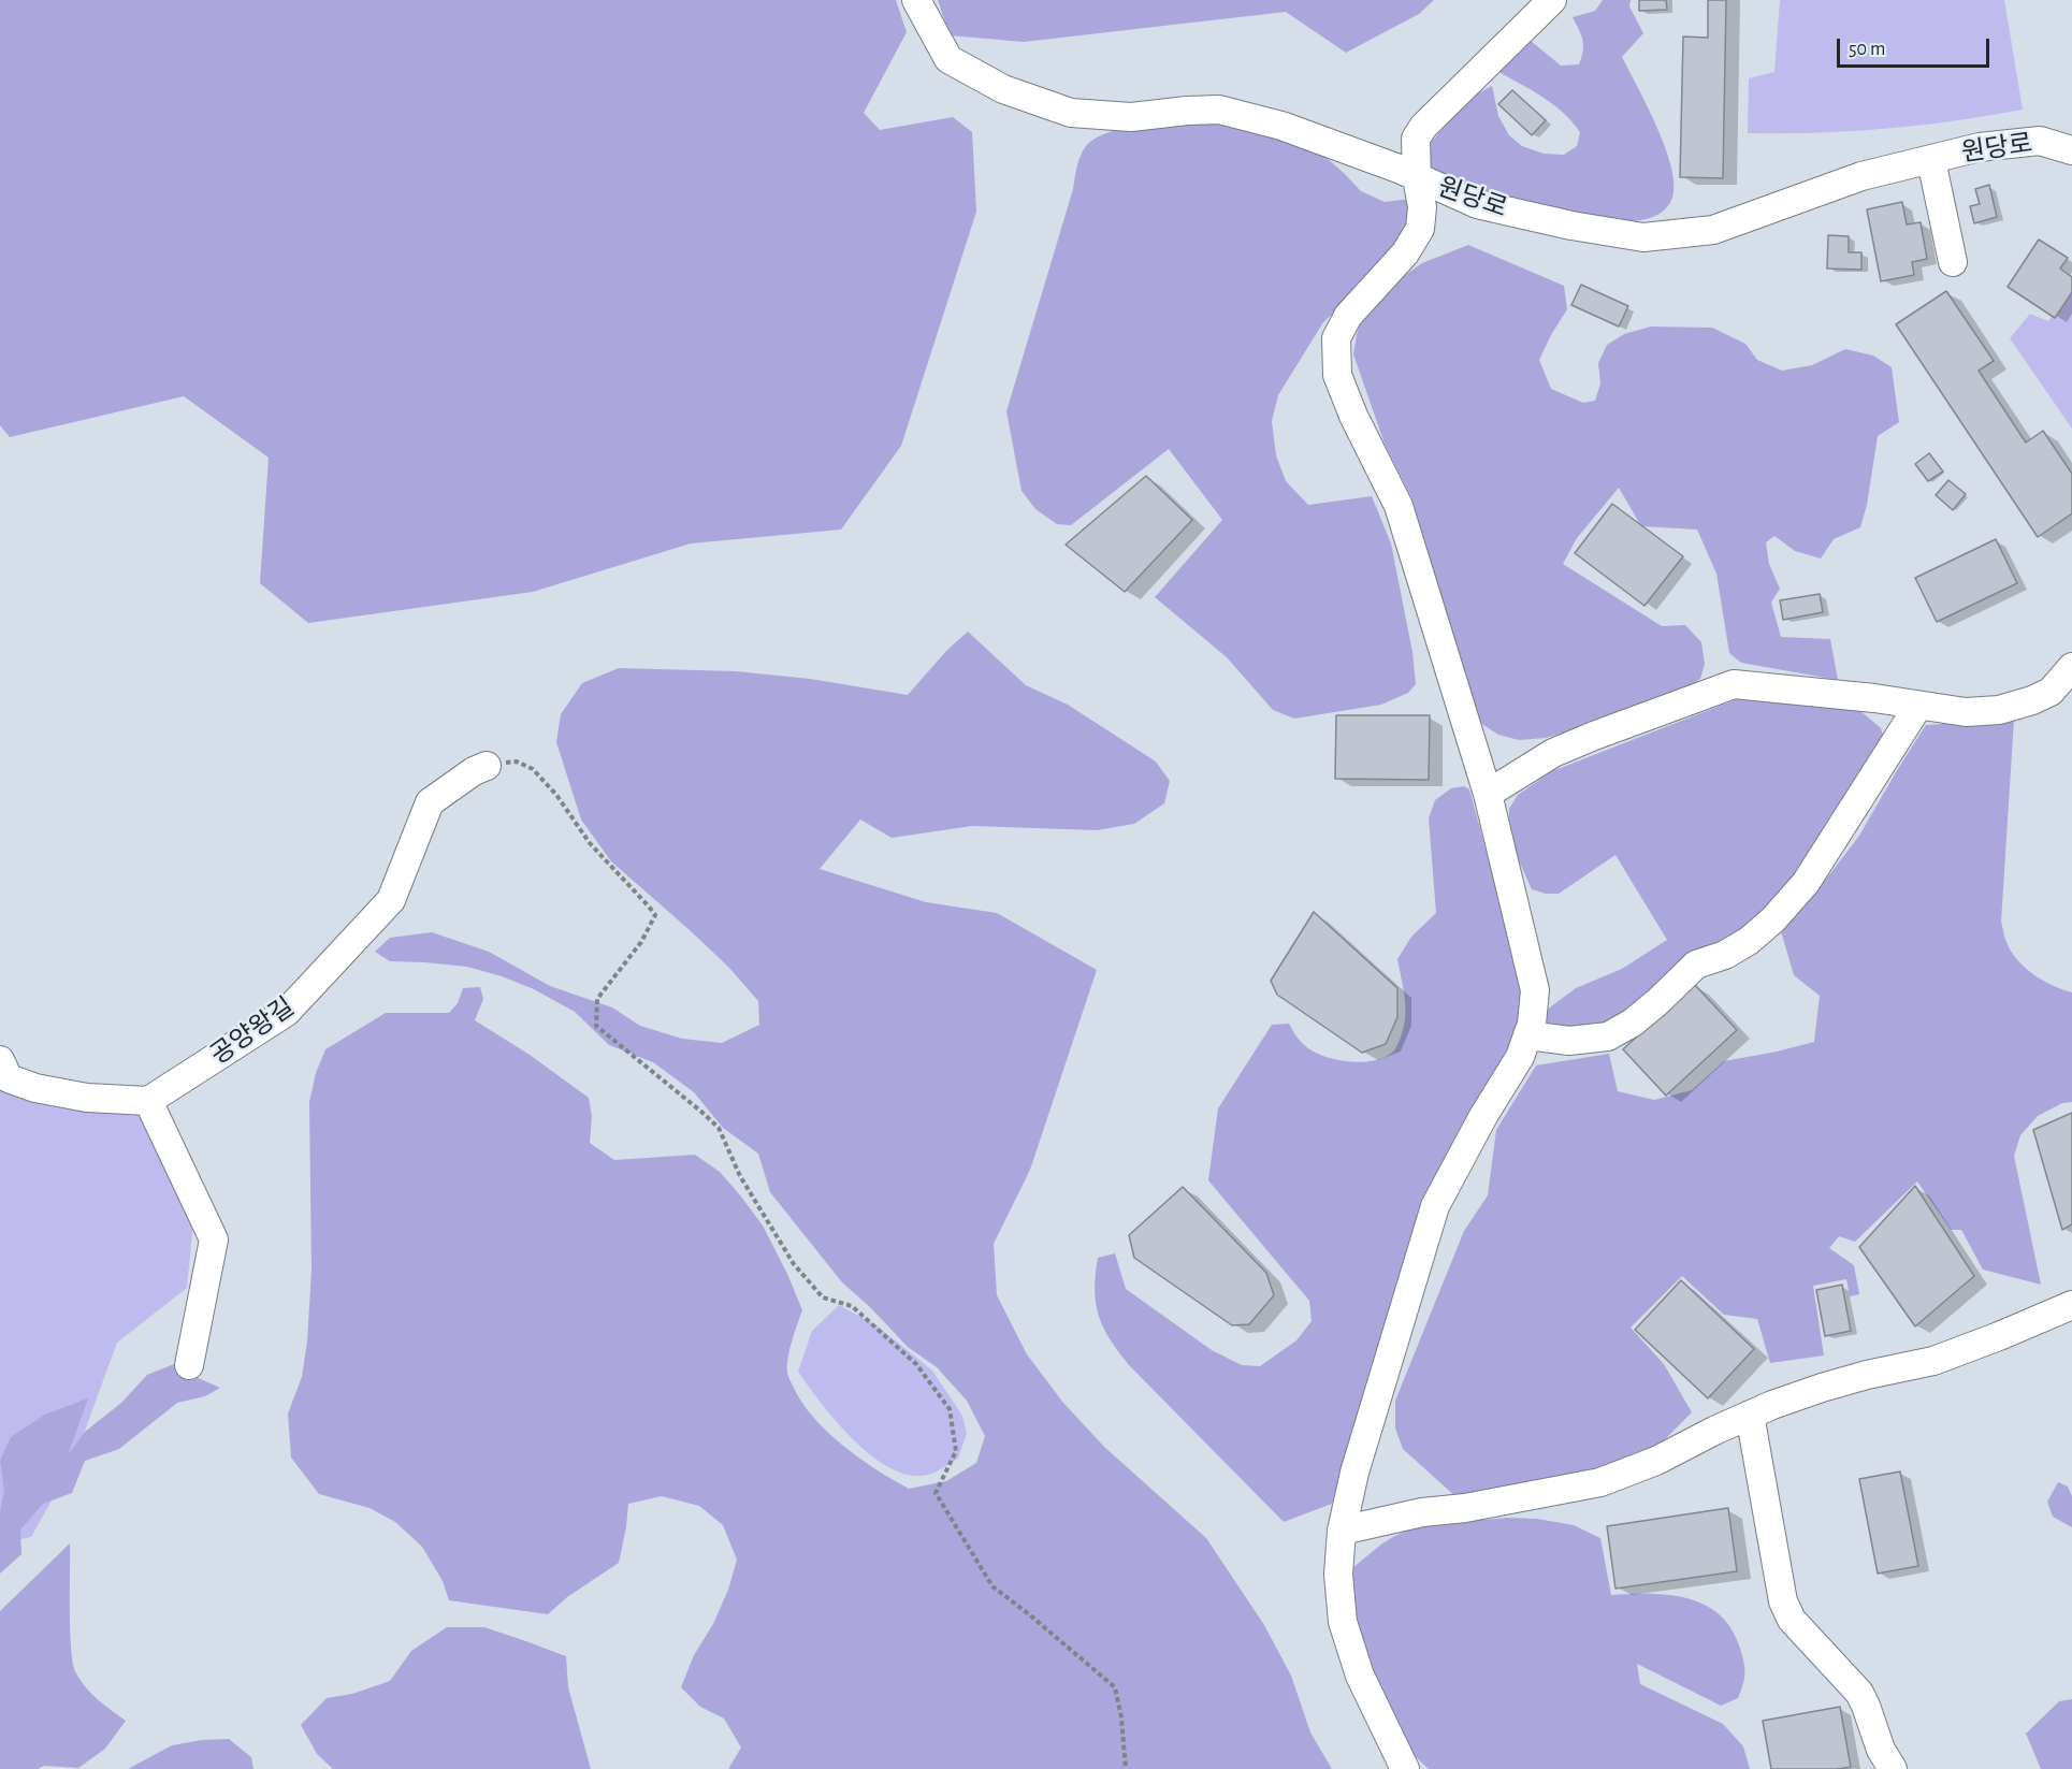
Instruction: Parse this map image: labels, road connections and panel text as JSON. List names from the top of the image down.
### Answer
{
  "streets": {
    "street": ["원당로", "공양왕길"]
  },
  "scale_bar": "50 m"
}
